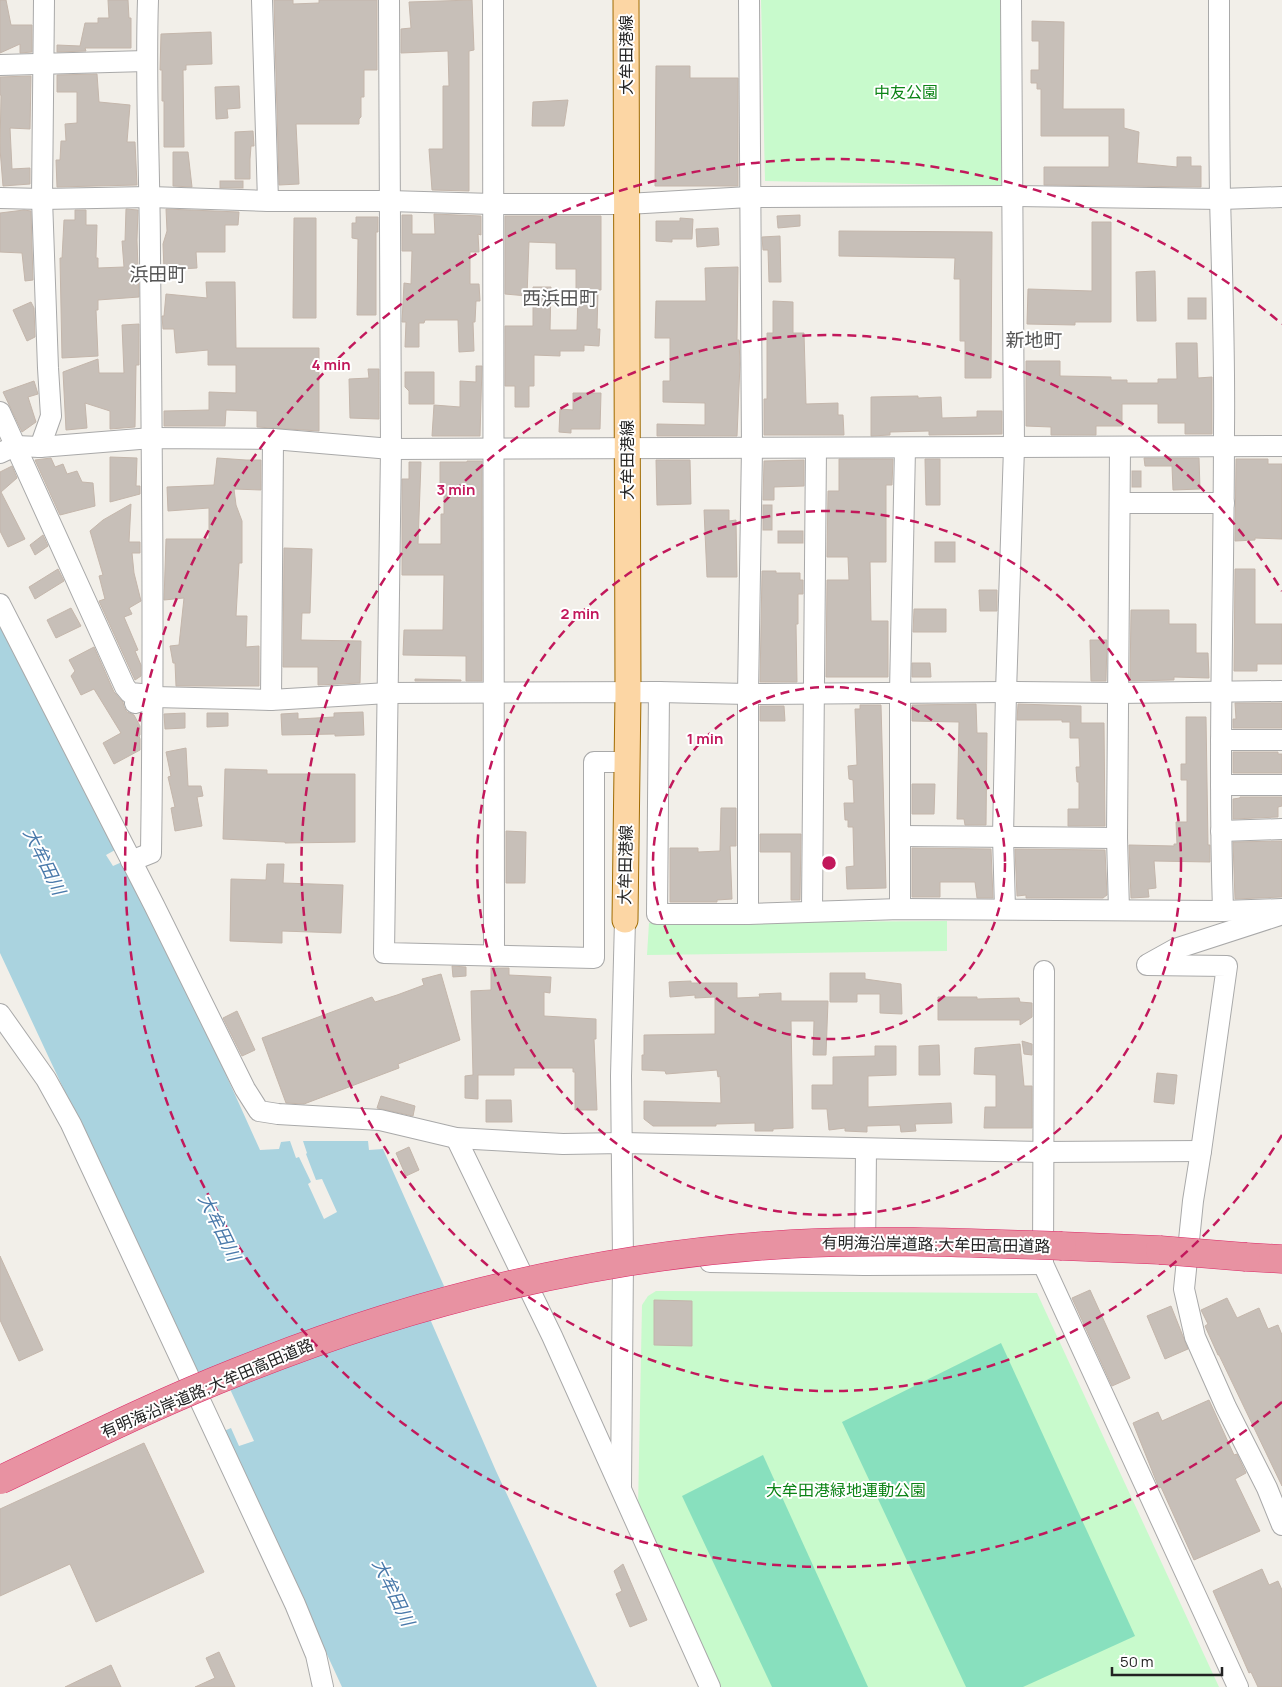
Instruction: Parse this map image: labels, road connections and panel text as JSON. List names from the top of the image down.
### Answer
{
  "streets": {
    "highway": ["有明海沿岸道路;大牟田高田道路"],
    "main road": ["大牟田港線"]
  },
  "districts": ["浜田町", "西浜田町", "新地町"],
  "water": ["大牟田川"],
  "parks": ["中友公園", "大牟田港緑地運動公園"],
  "scale_bar": "50 m",
  "rings": [
    "4 min",
    "3 min",
    "2 min",
    "1 min"
  ]
}
